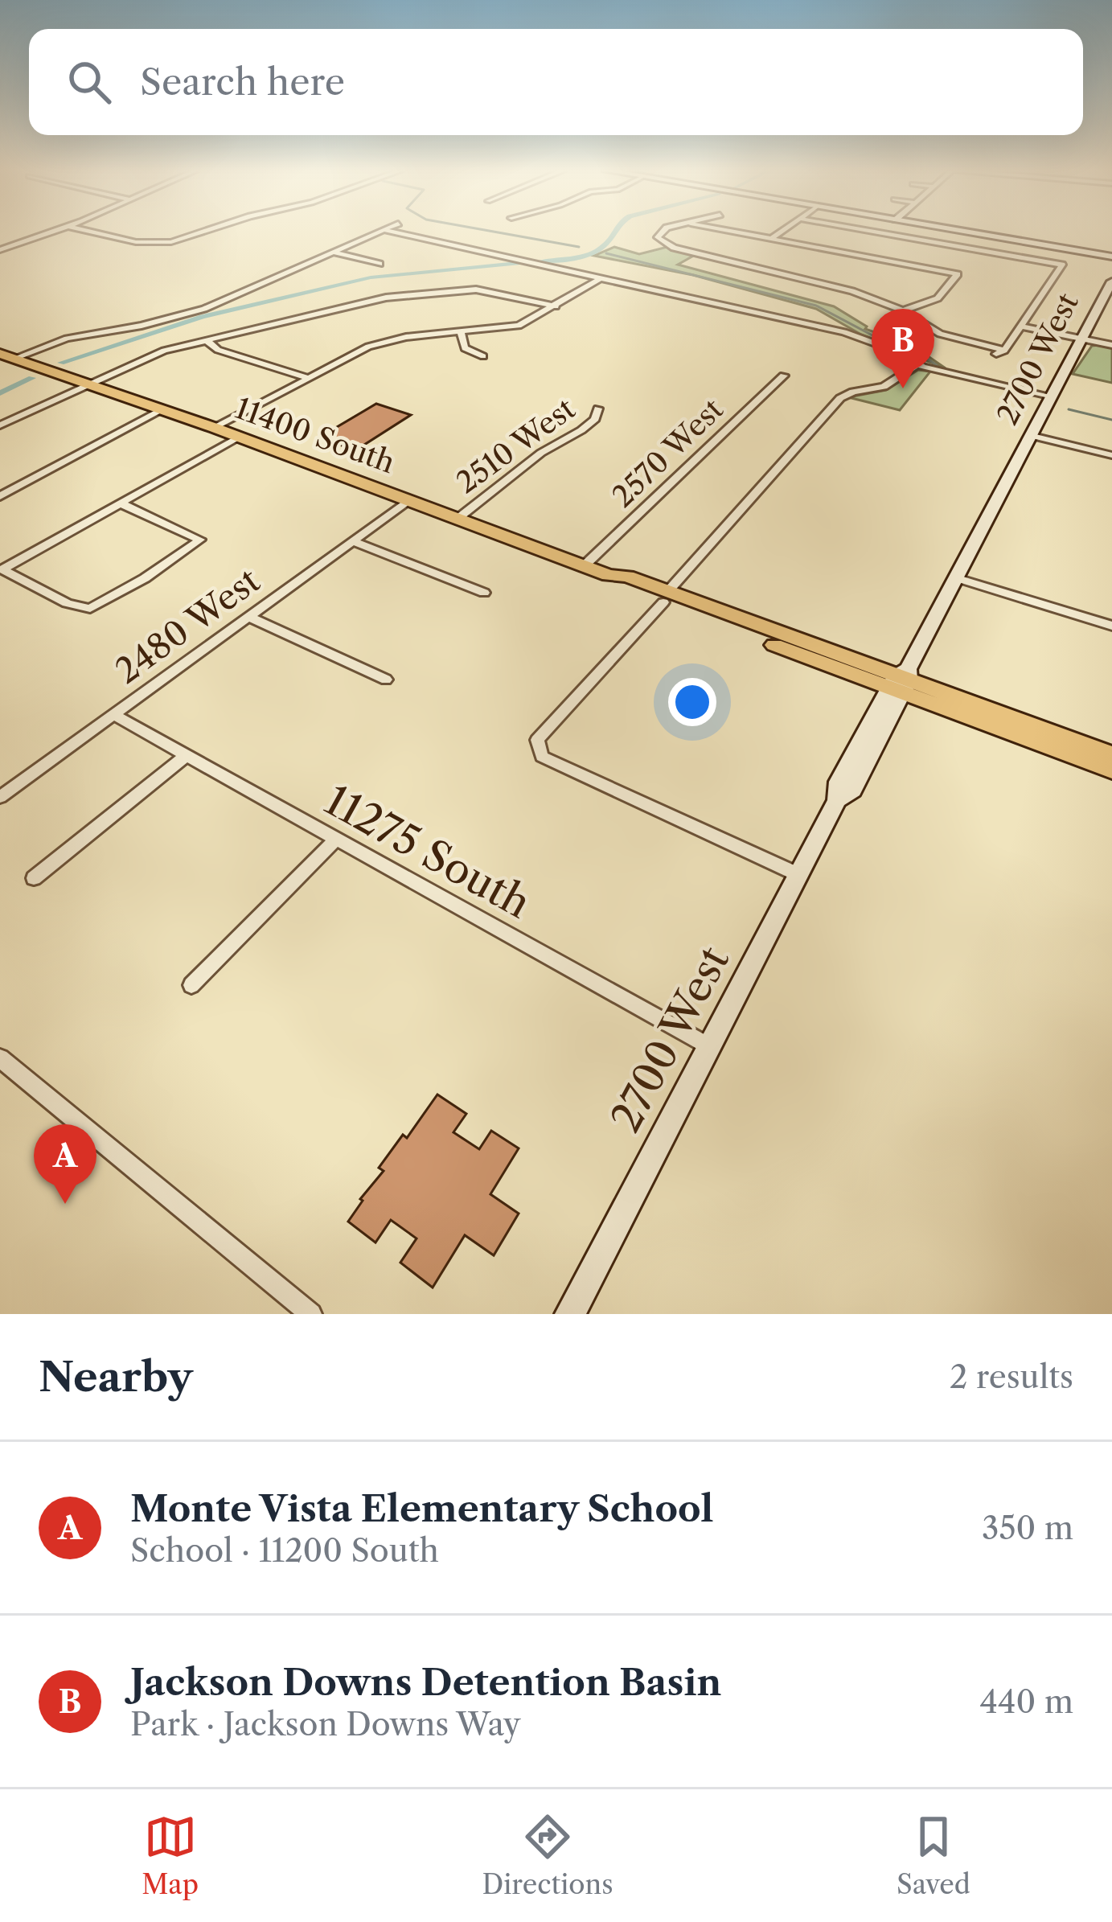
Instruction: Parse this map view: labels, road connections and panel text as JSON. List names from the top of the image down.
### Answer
{
  "streets": {
    "main road": ["2700 West", "11400 South"],
    "street": [
      "2510 West",
      "2570 West",
      "2480 West",
      "11275 South"
    ]
  },
  "crossings": [
    ["2700 West", "11400 South"],
    ["2700 West", "11275 South"],
    ["11400 South", "2510 West"],
    ["11400 South", "2570 West"],
    ["11400 South", "2480 West"],
    ["2480 West", "11275 South"]
  ],
  "page": {
    "search": "Search here",
    "pins": ["B", "A"],
    "heading": ["Nearby", "2 results"],
    "list": [
      {
        "mark": "A",
        "name": "Monte Vista Elementary School",
        "note": "School · 11200 South",
        "value": "350 m"
      },
      {
        "mark": "B",
        "name": "Jackson Downs Detention Basin",
        "note": "Park · Jackson Downs Way",
        "value": "440 m"
      }
    ],
    "nav": ["Map", "Directions", "Saved"]
  }
}
